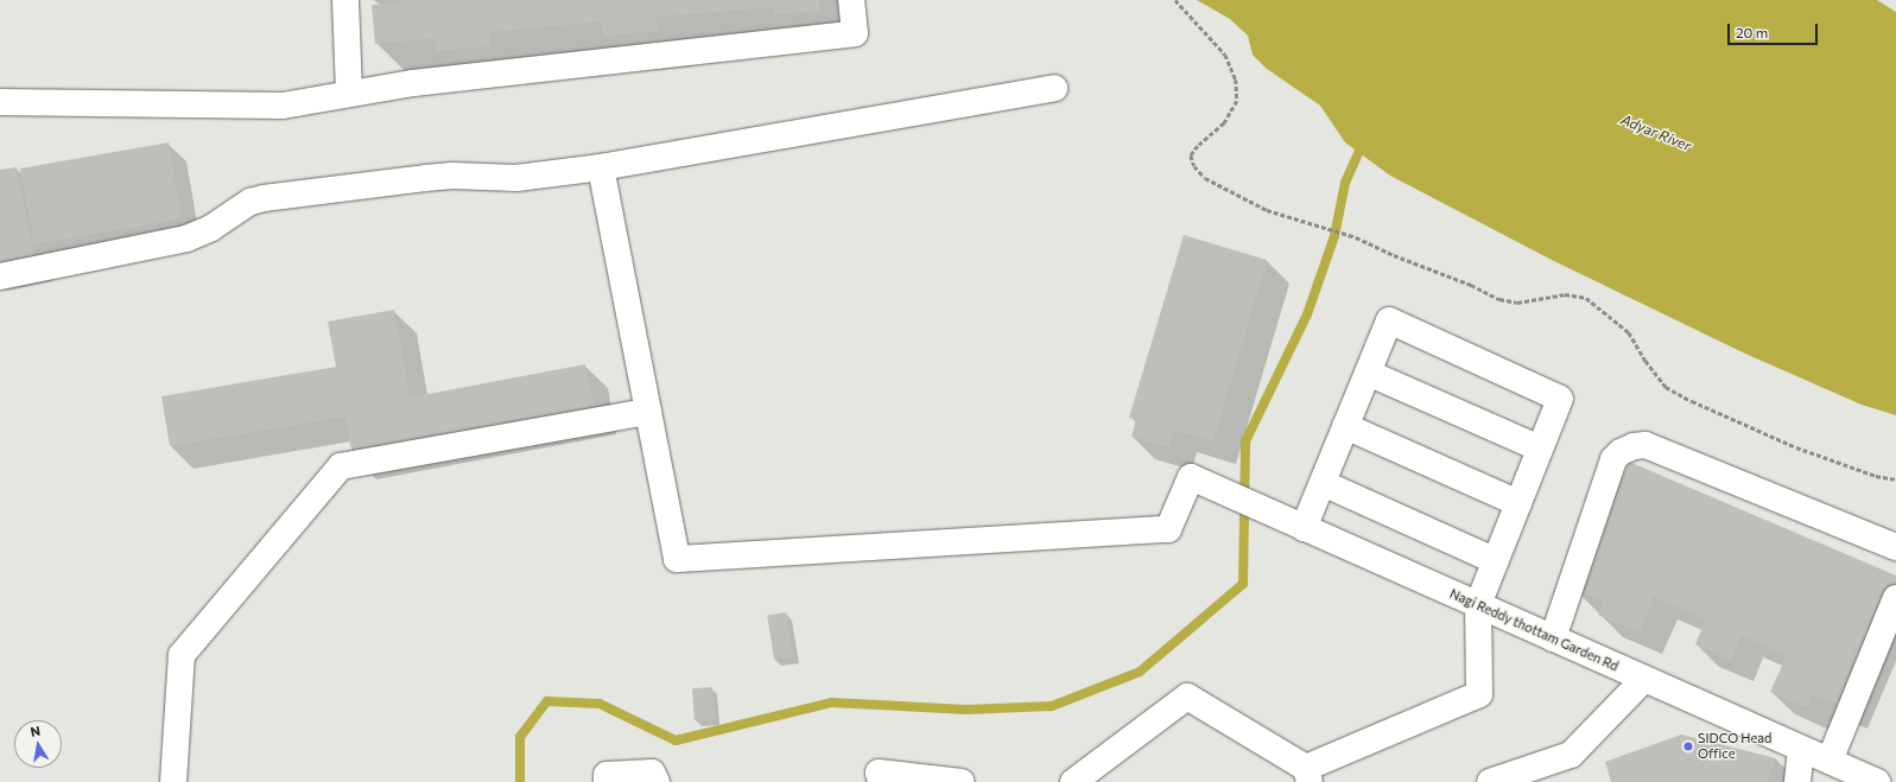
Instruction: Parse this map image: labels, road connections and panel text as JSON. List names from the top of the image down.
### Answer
{
  "streets": {
    "street": ["Nagi Reddy thottam Garden Rd"]
  },
  "water": ["Adyar River"],
  "places": ["SIDCO Head Office"],
  "scale_bar": "20 m",
  "north": "top"
}
